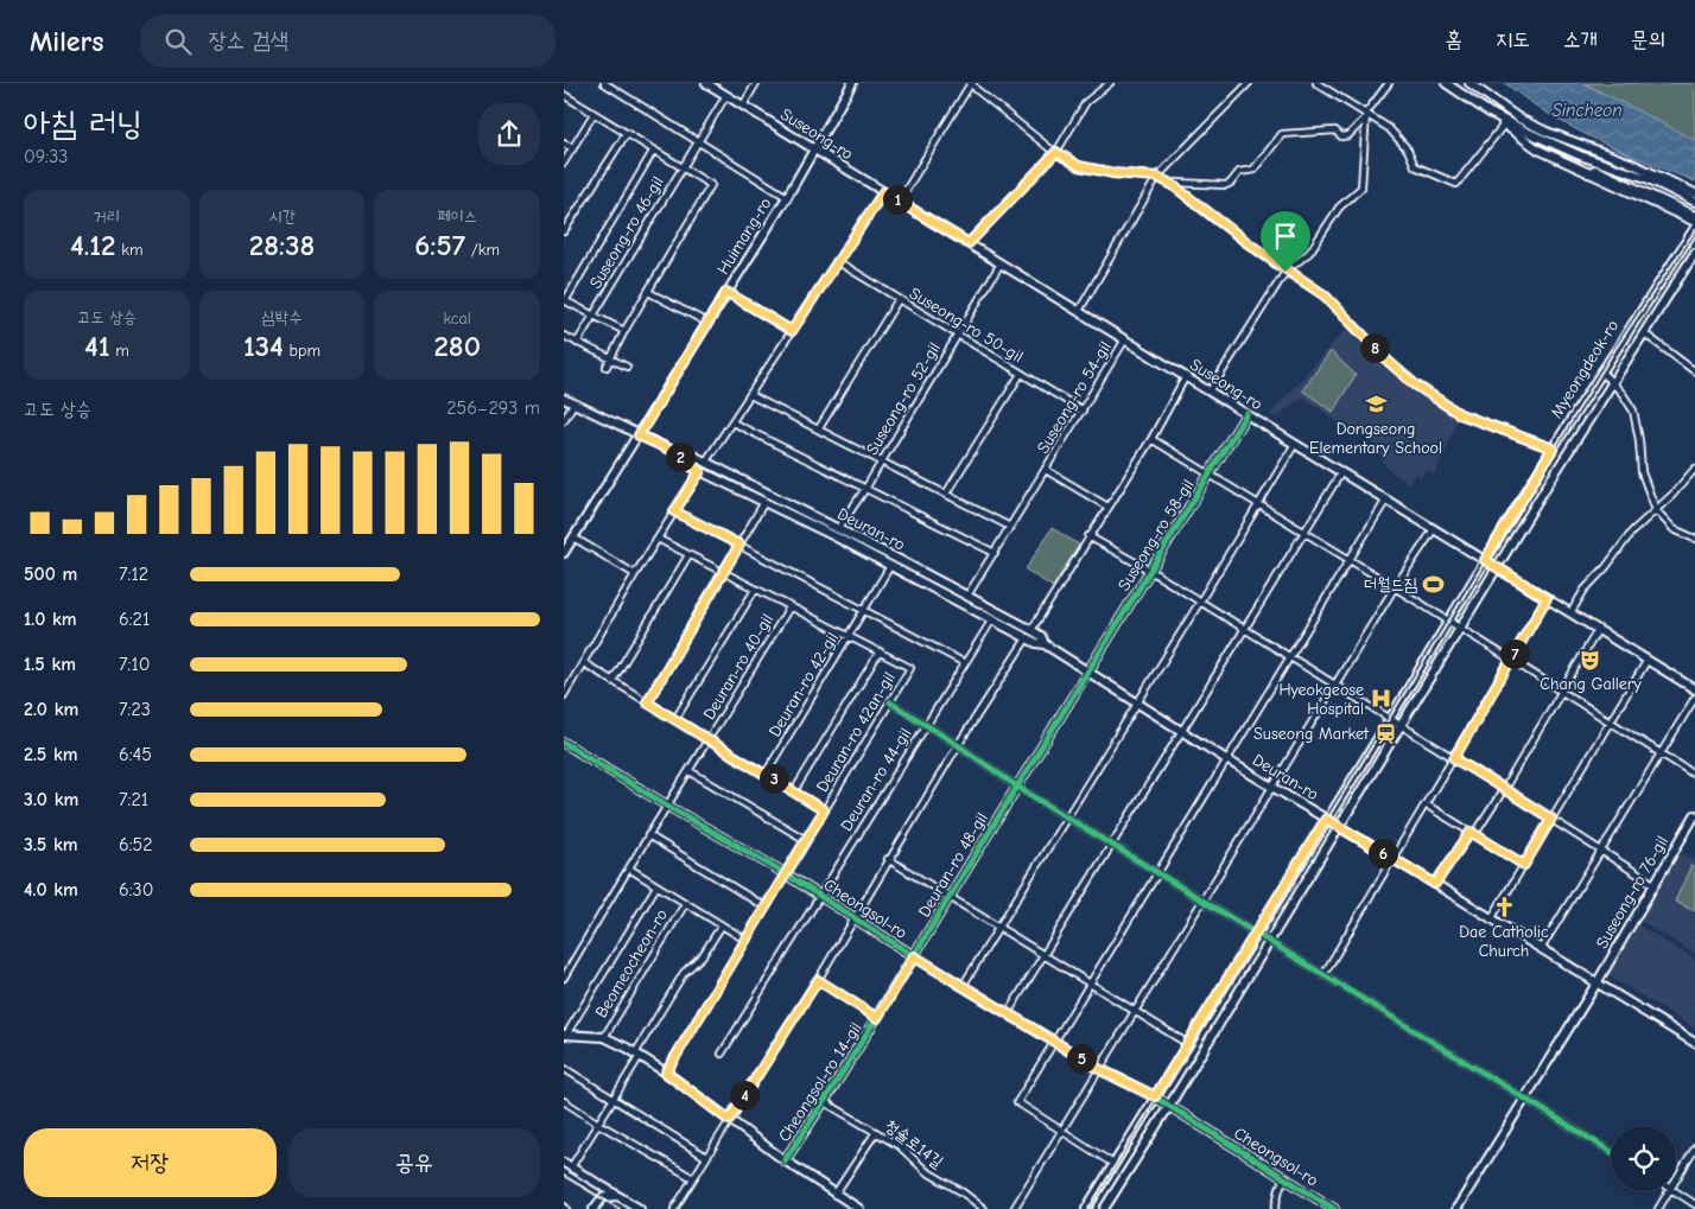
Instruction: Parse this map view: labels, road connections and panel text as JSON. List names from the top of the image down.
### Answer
{
  "streets": {
    "main road": [
      "Suseong-ro",
      "Huimang-ro",
      "Myeongdeok-ro",
      "Deuran-ro",
      "Suseong-ro 58-gil",
      "Deuran-ro 48-gil",
      "Suseong-ro 76-gil",
      "Cheongsol-ro",
      "Beomeocheon-ro",
      "Cheongsol-ro 14-gil"
    ],
    "street": [
      "Suseong-ro 46-gil",
      "Suseong-ro 50-gil",
      "Suseong-ro 54-gil",
      "Suseong-ro 52-gil",
      "Deuran-ro 40-gil",
      "Deuran-ro 42-gil",
      "Deuran-ro 42an-gil",
      "Deuran-ro 44-gil",
      "청솔로14길"
    ]
  },
  "crossings": [
    ["Suseong-ro", "Suseong-ro 46-gil"],
    ["Suseong-ro", "Huimang-ro"],
    ["Suseong-ro", "Myeongdeok-ro"],
    ["Suseong-ro", "Suseong-ro 54-gil"],
    ["Suseong-ro", "Suseong-ro 52-gil"],
    ["Suseong-ro", "Suseong-ro 58-gil"],
    ["Suseong-ro 46-gil", "Huimang-ro"],
    ["Huimang-ro", "Deuran-ro"],
    ["Suseong-ro 50-gil", "Suseong-ro 54-gil"],
    ["Suseong-ro 50-gil", "Suseong-ro 52-gil"],
    ["Myeongdeok-ro", "Deuran-ro"],
    ["Myeongdeok-ro", "Suseong-ro 58-gil"],
    ["Myeongdeok-ro", "Deuran-ro 48-gil"],
    ["Myeongdeok-ro", "Cheongsol-ro"],
    ["Suseong-ro 54-gil", "Deuran-ro"],
    ["Suseong-ro 52-gil", "Deuran-ro"],
    ["Deuran-ro", "Suseong-ro 58-gil"],
    ["Deuran-ro", "Deuran-ro 42-gil"],
    ["Deuran-ro", "Deuran-ro 44-gil"],
    ["Deuran-ro", "Deuran-ro 48-gil"],
    ["Deuran-ro", "Suseong-ro 76-gil"],
    ["Suseong-ro 58-gil", "Deuran-ro 48-gil"],
    ["Deuran-ro 40-gil", "Deuran-ro 42-gil"],
    ["Deuran-ro 40-gil", "Deuran-ro 42an-gil"],
    ["Deuran-ro 42-gil", "Deuran-ro 42an-gil"],
    ["Deuran-ro 42an-gil", "Cheongsol-ro"],
    ["Deuran-ro 42an-gil", "Beomeocheon-ro"],
    ["Deuran-ro 44-gil", "Cheongsol-ro"],
    ["Deuran-ro 48-gil", "Cheongsol-ro"],
    ["Deuran-ro 48-gil", "Cheongsol-ro 14-gil"],
    ["Cheongsol-ro", "Cheongsol-ro 14-gil"],
    ["Beomeocheon-ro", "Cheongsol-ro 14-gil"],
    ["Cheongsol-ro 14-gil", "청솔로14길"]
  ],
  "water": ["Sincheon"],
  "places": {
    "school or university": ["Dongseong Elementary School"],
    "sports": ["더월드짐"],
    "theatre": ["Chang Gallery"],
    "hospital": ["Hyeokgeose Hospital"],
    "station": ["Suseong Market"],
    "church": ["Dae Catholic Church"]
  },
  "page": {
    "header": "Milers",
    "search": "장소 검색",
    "nav": [
      "홈",
      "지도",
      "소개",
      "문의"
    ],
    "heading": ["아침 러닝", "09:33"],
    "stats": [
      ["거리", "4.12 km"],
      ["시간", "28:38"],
      ["페이스", "6:57 /km"],
      ["고도 상승", "41 m"],
      ["심박수", "134 bpm"],
      ["kcal", "280"]
    ],
    "pins": [
      "1",
      "8",
      "2",
      "7",
      "3",
      "6",
      "5",
      "4"
    ],
    "chart": ["고도 상승", "256–293 m"],
    "list": [
      {
        "name": "500 m",
        "note": "7:12"
      },
      {
        "name": "1.0 km",
        "note": "6:21"
      },
      {
        "name": "1.5 km",
        "note": "7:10"
      },
      {
        "name": "2.0 km",
        "note": "7:23"
      },
      {
        "name": "2.5 km",
        "note": "6:45"
      },
      {
        "name": "3.0 km",
        "note": "7:21"
      },
      {
        "name": "3.5 km",
        "note": "6:52"
      },
      {
        "name": "4.0 km",
        "note": "6:30"
      }
    ],
    "buttons": ["저장", "공유"]
  }
}
